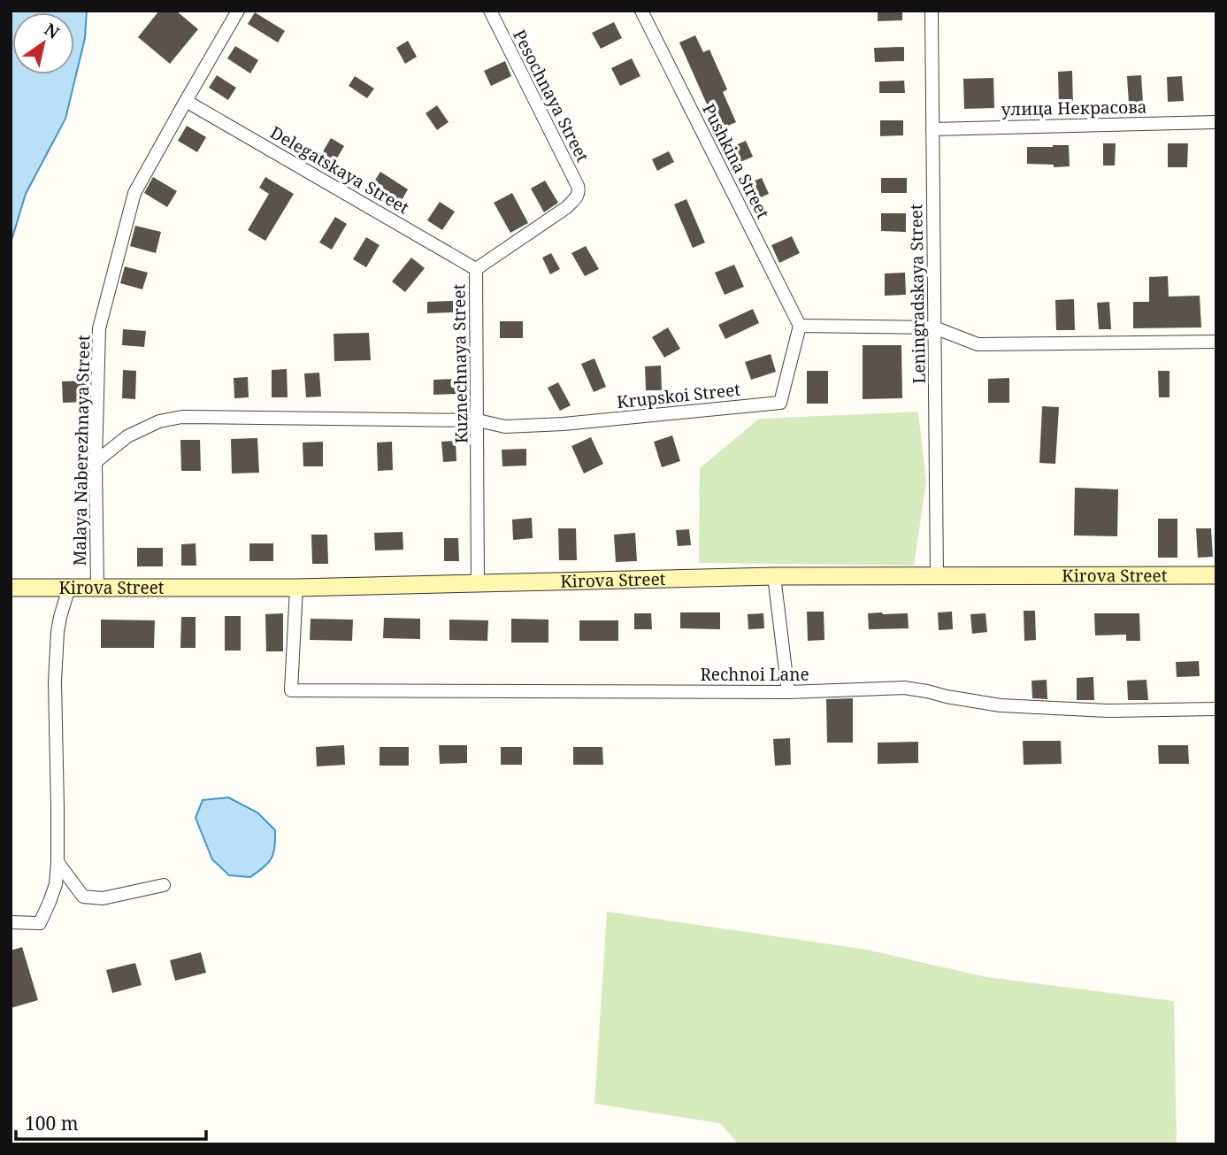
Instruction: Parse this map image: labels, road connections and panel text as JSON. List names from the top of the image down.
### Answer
{
  "streets": {
    "street": [
      "Pesochnaya Street",
      "улица Некрасова",
      "Pushkina Street",
      "Delegatskaya Street",
      "Leningradskaya Street",
      "Kuznechnaya Street",
      "Krupskoi Street",
      "Malaya Naberezhnaya Street",
      "Kirova Street",
      "Rechnoi Lane"
    ]
  },
  "crossings": [
    ["Pesochnaya Street", "Kuznechnaya Street"],
    ["улица Некрасова", "Leningradskaya Street"],
    ["Pushkina Street", "Krupskoi Street"],
    ["Delegatskaya Street", "Kuznechnaya Street"],
    ["Delegatskaya Street", "Malaya Naberezhnaya Street"],
    ["Leningradskaya Street", "Kirova Street"],
    ["Kuznechnaya Street", "Krupskoi Street"],
    ["Kuznechnaya Street", "Kirova Street"],
    ["Krupskoi Street", "Malaya Naberezhnaya Street"],
    ["Malaya Naberezhnaya Street", "Kirova Street"],
    ["Kirova Street", "Rechnoi Lane"]
  ],
  "scale_bar": "100 m",
  "north": "top right"
}
